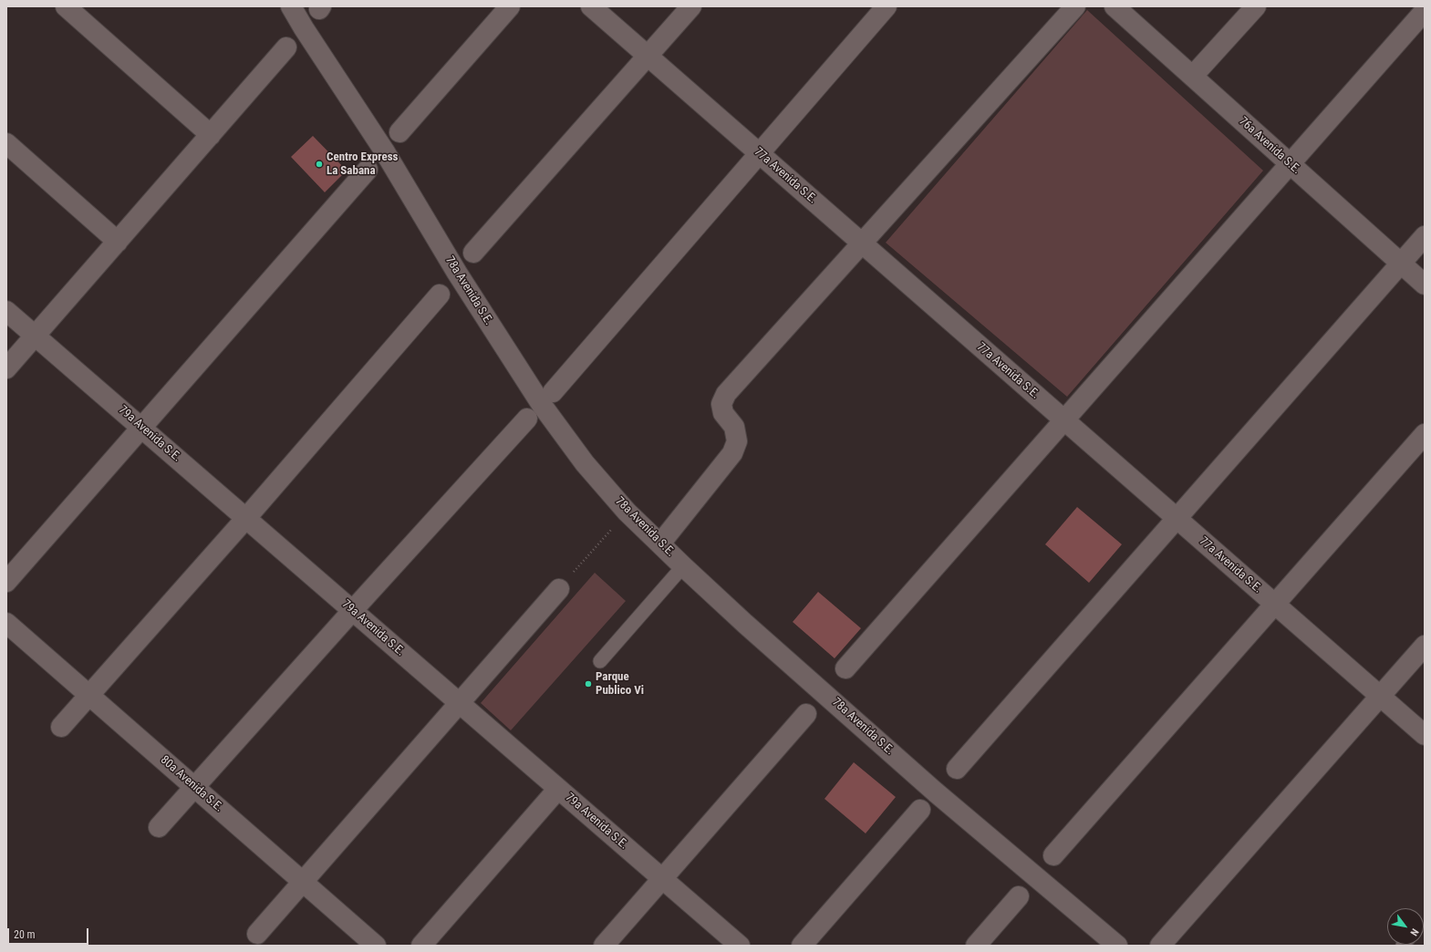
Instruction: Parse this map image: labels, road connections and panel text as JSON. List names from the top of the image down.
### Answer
{
  "streets": {
    "street": [
      "76a Avenida S.E.",
      "77a Avenida S.E.",
      "78a Avenida S.E.",
      "79a Avenida S.E.",
      "80a Avenida S.E."
    ]
  },
  "places": ["Centro Express La Sabana", "Parque Publico Vi"],
  "scale_bar": "20 m",
  "north": "bottom right"
}
